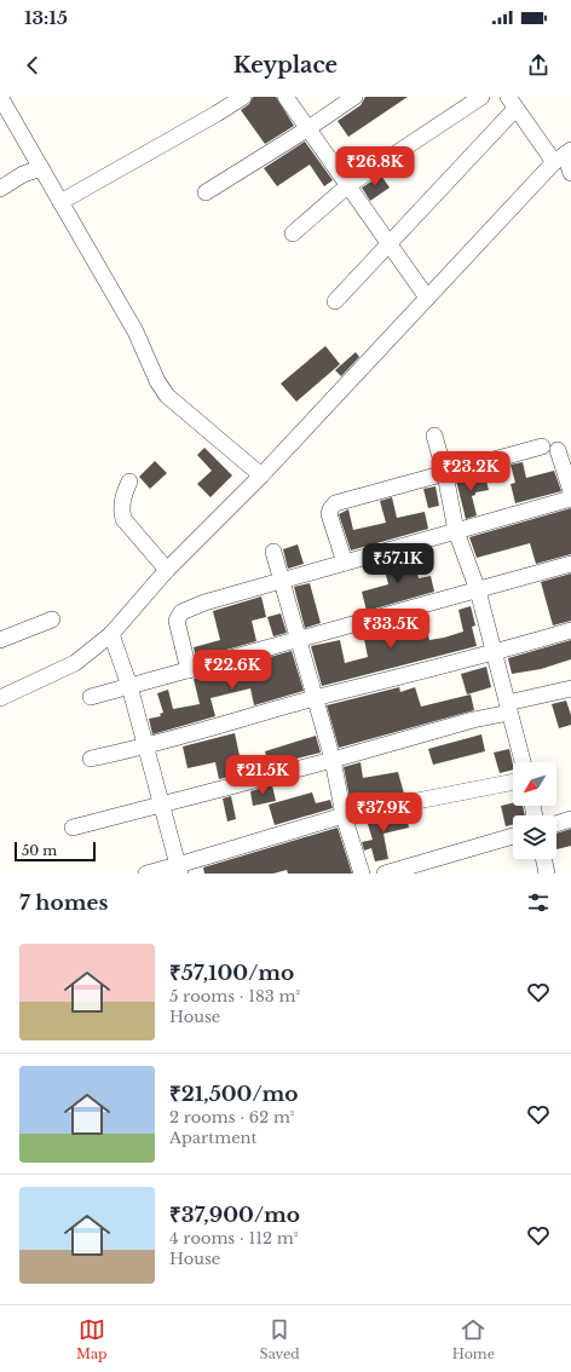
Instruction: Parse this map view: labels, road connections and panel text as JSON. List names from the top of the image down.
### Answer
{
  "scale_bar": "50 m",
  "north": "bottom left",
  "page": {
    "status": "13:15",
    "header": "Keyplace",
    "price": [
      "₹26.8K",
      "₹23.2K",
      "₹57.1K",
      "₹33.5K",
      "₹22.6K",
      "₹21.5K",
      "₹37.9K"
    ],
    "scale": "50 m",
    "heading": "7 homes",
    "list": [
      {
        "name": "₹57,100/mo",
        "note": "5 rooms · 183 m² · House"
      },
      {
        "name": "₹21,500/mo",
        "note": "2 rooms · 62 m² · Apartment"
      },
      {
        "name": "₹37,900/mo",
        "note": "4 rooms · 112 m² · House"
      }
    ],
    "tabs": ["Map", "Saved", "Home"]
  }
}
